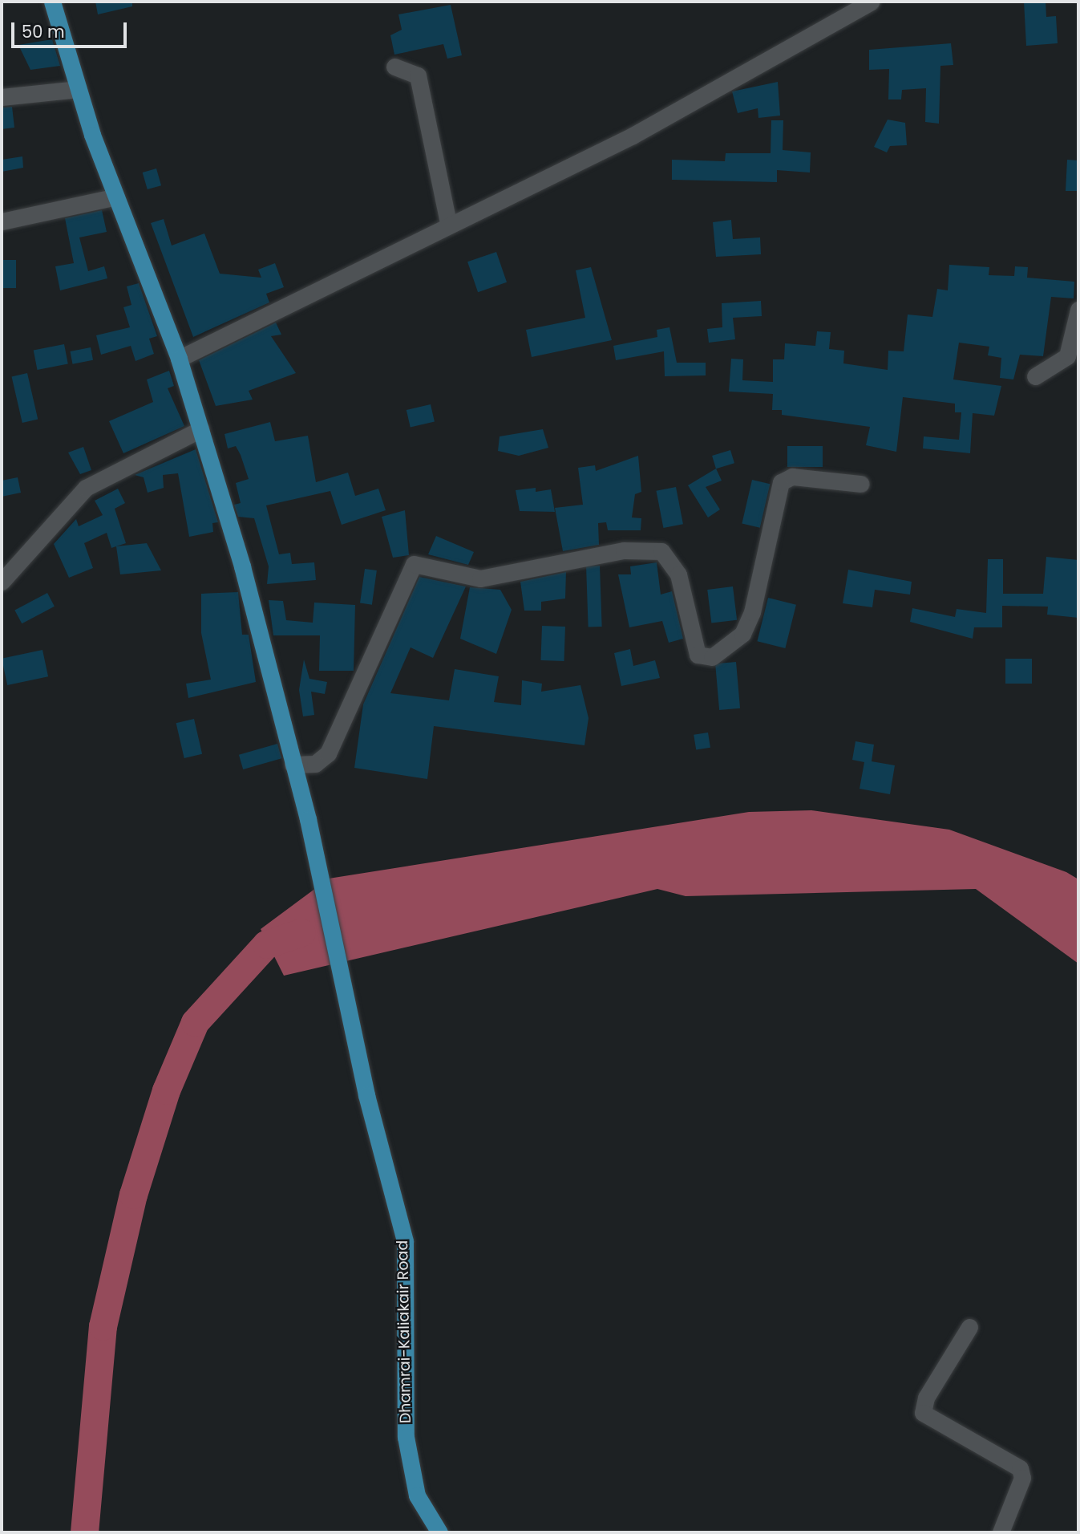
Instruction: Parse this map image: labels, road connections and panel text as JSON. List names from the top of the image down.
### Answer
{
  "streets": {
    "main road": ["Dhamrai-Kaliakair Road"]
  },
  "scale_bar": "50 m"
}
